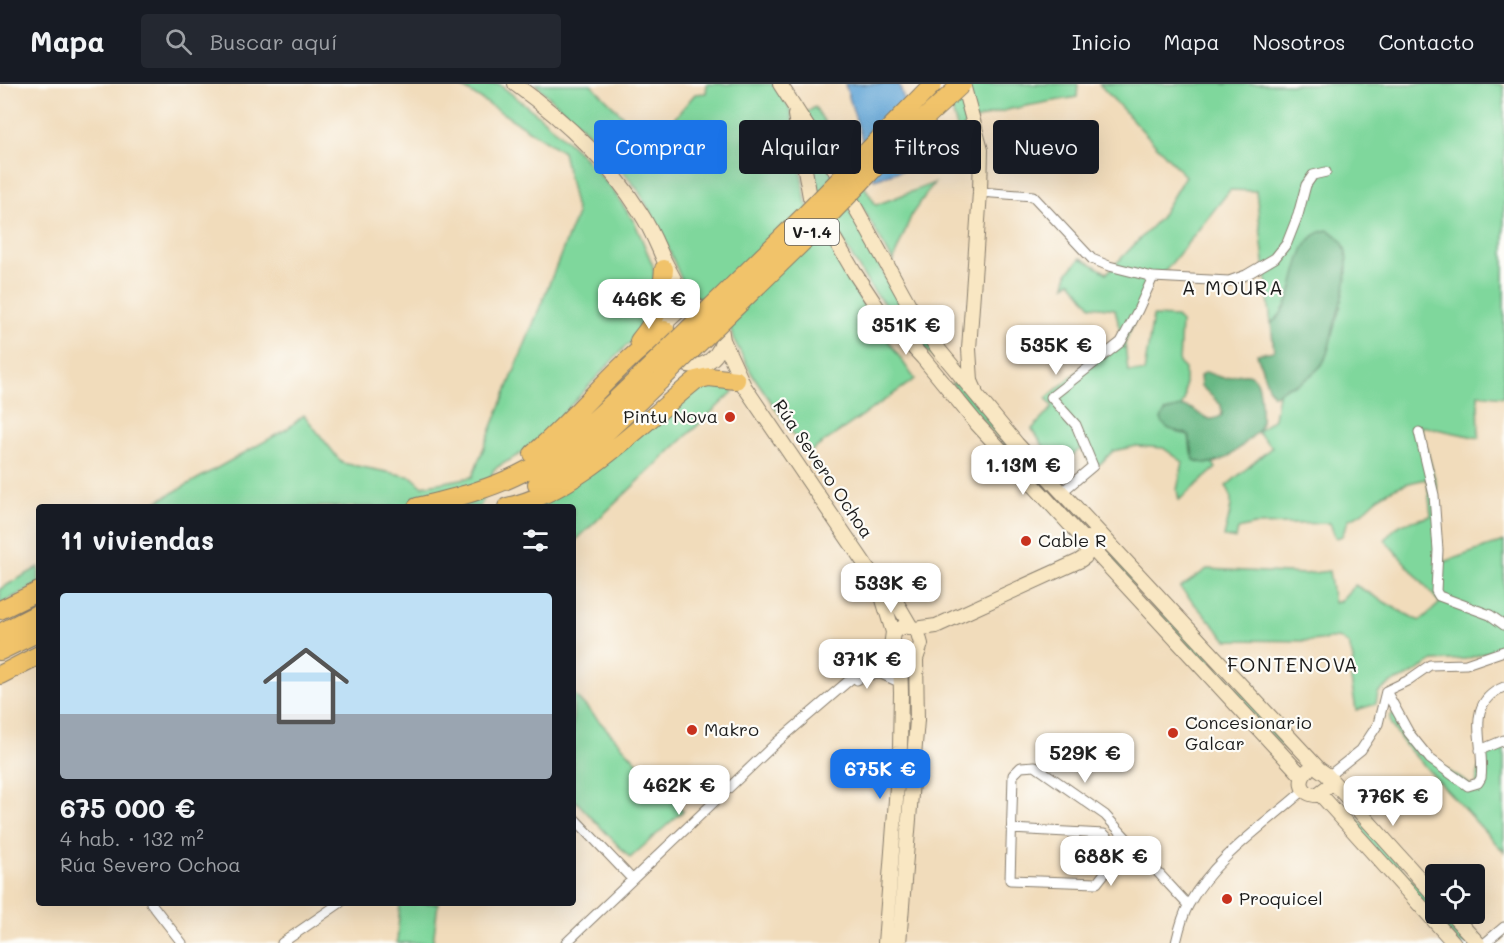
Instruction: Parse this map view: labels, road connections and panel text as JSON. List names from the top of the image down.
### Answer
{
  "streets": {
    "highway": ["V-1.4"],
    "main road": ["Rúa Severo Ochoa"]
  },
  "districts": ["A MOURA", "FONTENOVA"],
  "places": [
    "Pintu Nova",
    "Cable R",
    "Makro",
    "Concesionario Galcar",
    "Proquicel"
  ],
  "page": {
    "header": "Mapa",
    "search": "Buscar aquí",
    "nav": [
      "Inicio",
      "Mapa",
      "Nosotros",
      "Contacto"
    ],
    "chip": [
      "Comprar",
      "Alquilar",
      "Filtros",
      "Nuevo"
    ],
    "price": [
      "446K €",
      "351K €",
      "535K €",
      "1.13M €",
      "533K €",
      "371K €",
      "529K €",
      "675K €",
      "462K €",
      "776K €",
      "688K €"
    ],
    "heading": "11 viviendas",
    "list": [
      {
        "name": "675 000 €",
        "note": "4 hab. · 132 m² · Rúa Severo Ochoa"
      }
    ]
  }
}
